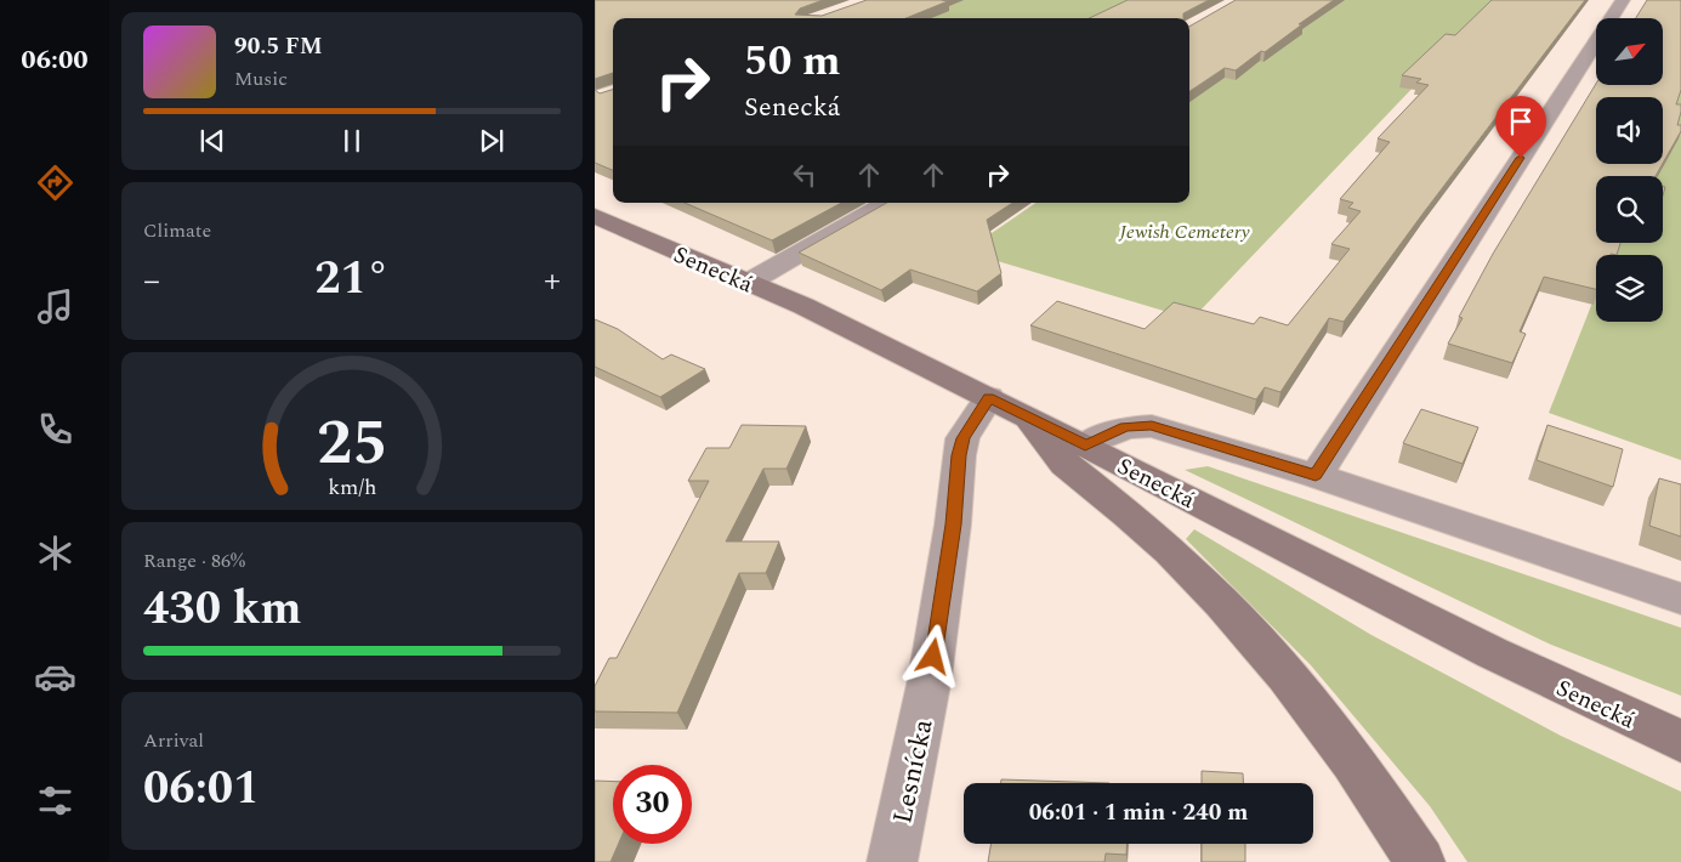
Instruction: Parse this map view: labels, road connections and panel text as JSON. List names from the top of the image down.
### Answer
{
  "streets": {
    "main road": ["Senecká"],
    "street": ["Lesnícka"]
  },
  "crossings": [
    ["Senecká", "Lesnícka"]
  ],
  "parks": ["Jewish Cemetery"],
  "north": "top right",
  "page": {
    "tabs": "06:00",
    "turn": ["50 m", "Senecká"],
    "song": ["90.5 FM", "Music"],
    "tile": [
      "Climate",
      ["Range · 86%", "430 km"],
      ["Arrival", "06:01"]
    ],
    "heat": ["−", "21°", "+"],
    "limit": "30",
    "trip": "06:01 · 1 min · 240 m",
    "gauge": ["25", "km/h"]
  }
}
